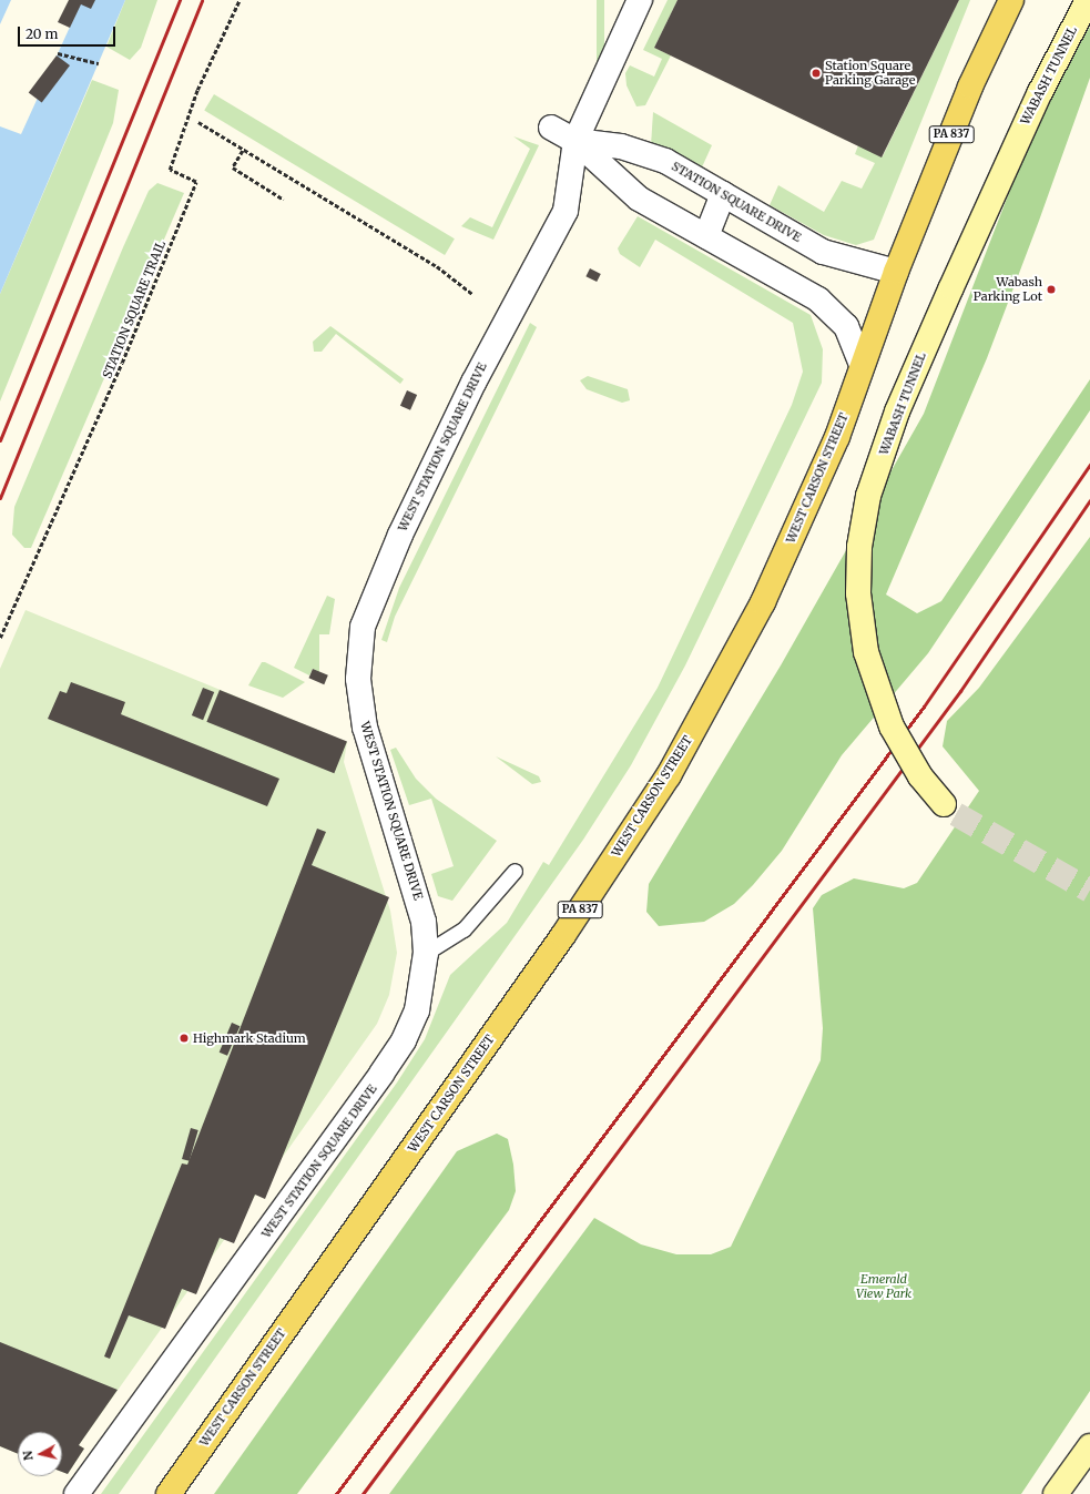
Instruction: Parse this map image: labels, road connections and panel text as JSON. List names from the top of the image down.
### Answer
{
  "streets": {
    "main road": ["PA 837", "WEST CARSON STREET"],
    "street": ["WABASH TUNNEL", "STATION SQUARE DRIVE", "WEST STATION SQUARE DRIVE"],
    "path": ["STATION SQUARE TRAIL"]
  },
  "crossings": [
    ["STATION SQUARE DRIVE", "WEST STATION SQUARE DRIVE"],
    ["STATION SQUARE DRIVE", "WEST CARSON STREET"]
  ],
  "parks": ["Emerald View Park"],
  "places": ["Station Square Parking Garage", "Wabash Parking Lot", "Highmark Stadium"],
  "scale_bar": "20 m",
  "north": "left"
}
